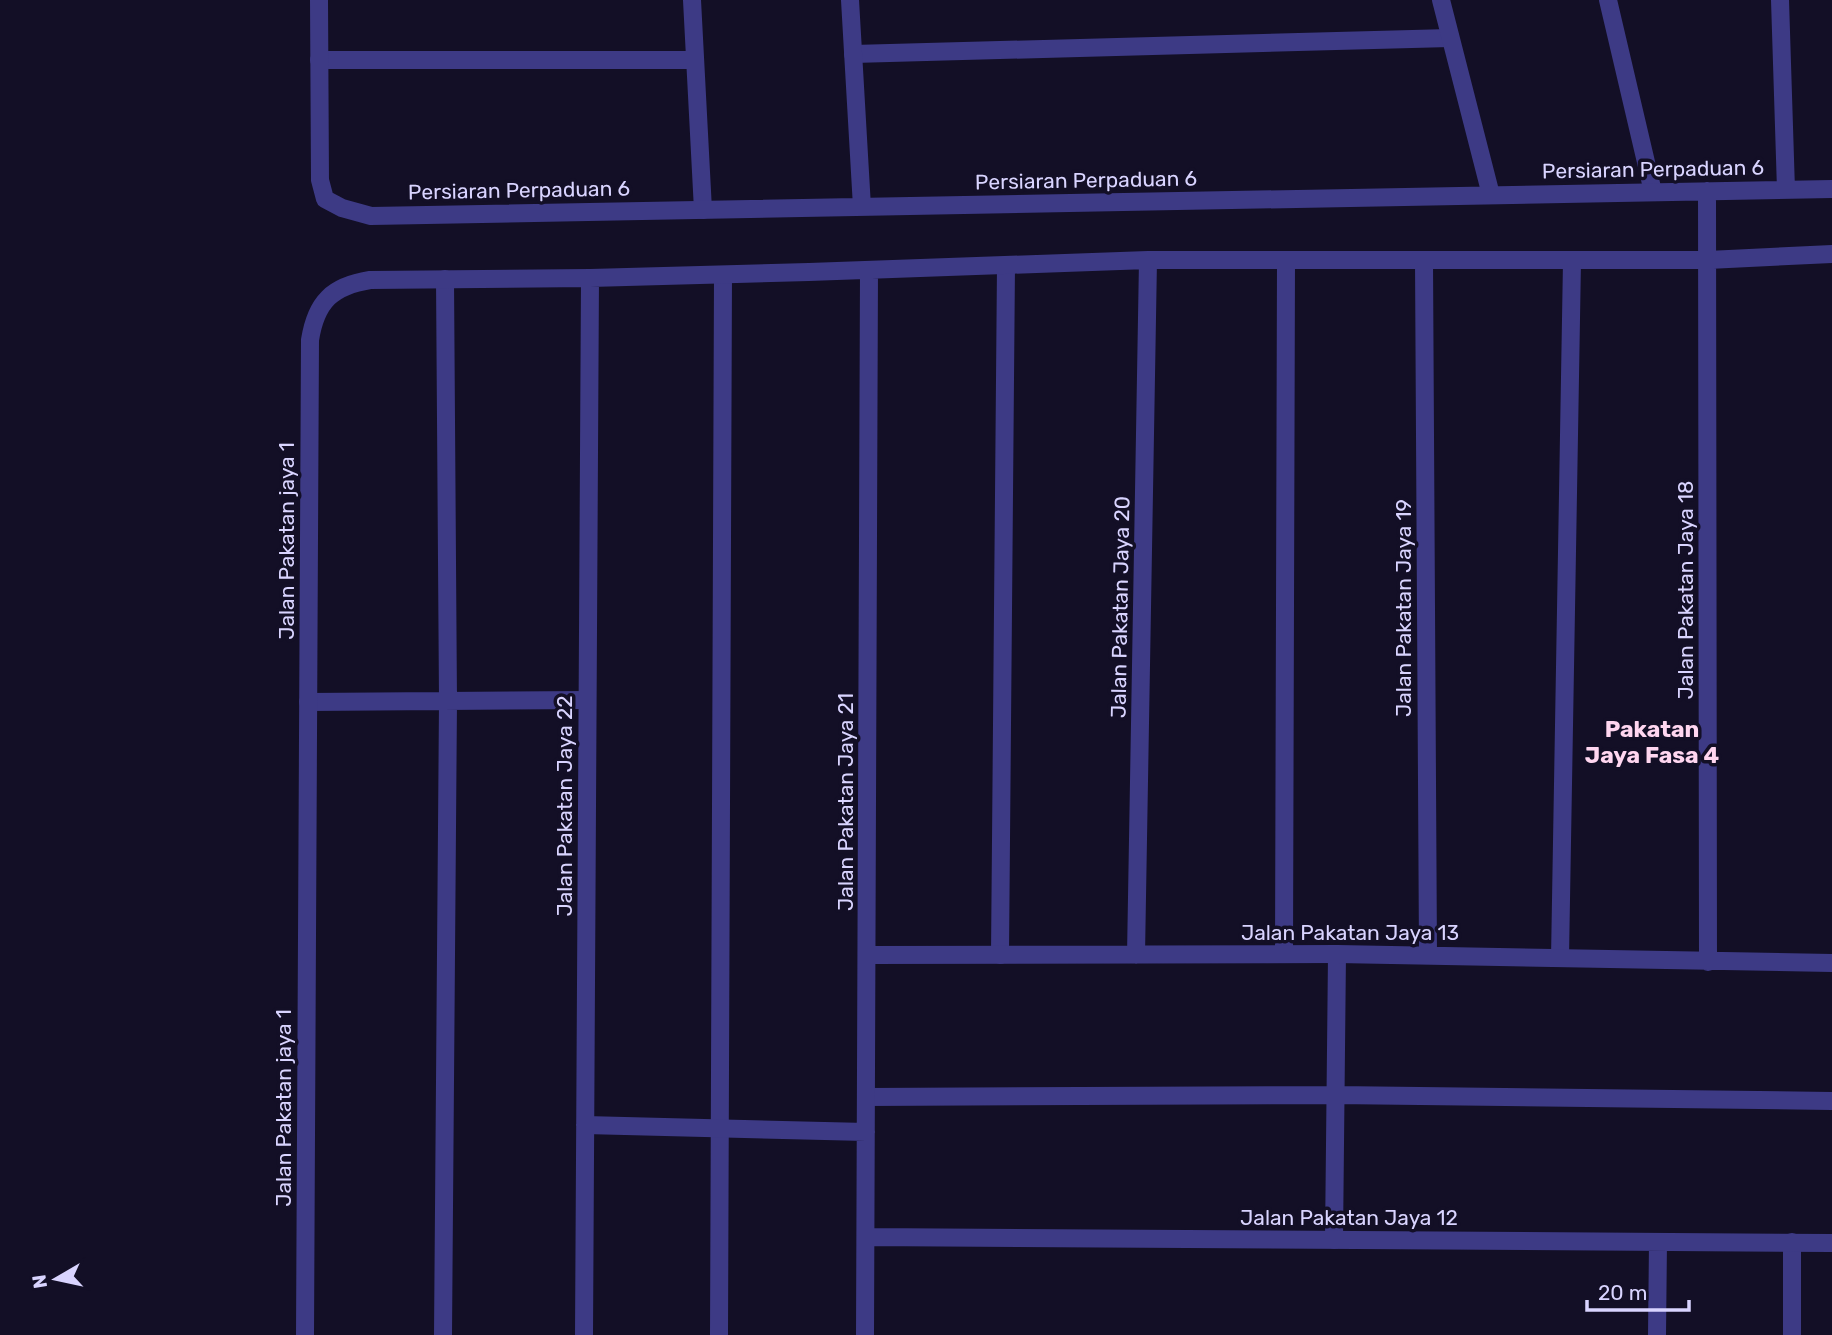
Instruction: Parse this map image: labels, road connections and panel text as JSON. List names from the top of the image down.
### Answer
{
  "streets": {
    "street": [
      "Persiaran Perpaduan 6",
      "Jalan Pakatan jaya 1",
      "Jalan Pakatan Jaya 18",
      "Jalan Pakatan Jaya 20",
      "Jalan Pakatan Jaya 19",
      "Jalan Pakatan Jaya 21",
      "Jalan Pakatan Jaya 22",
      "Jalan Pakatan Jaya 13",
      "Jalan Pakatan Jaya 12"
    ]
  },
  "crossings": [
    ["Persiaran Perpaduan 6", "Jalan Pakatan Jaya 18"],
    ["Jalan Pakatan jaya 1", "Jalan Pakatan Jaya 18"],
    ["Jalan Pakatan jaya 1", "Jalan Pakatan Jaya 20"],
    ["Jalan Pakatan jaya 1", "Jalan Pakatan Jaya 19"],
    ["Jalan Pakatan jaya 1", "Jalan Pakatan Jaya 21"],
    ["Jalan Pakatan jaya 1", "Jalan Pakatan Jaya 22"],
    ["Jalan Pakatan Jaya 18", "Jalan Pakatan Jaya 13"],
    ["Jalan Pakatan Jaya 20", "Jalan Pakatan Jaya 13"],
    ["Jalan Pakatan Jaya 19", "Jalan Pakatan Jaya 13"],
    ["Jalan Pakatan Jaya 21", "Jalan Pakatan Jaya 13"],
    ["Jalan Pakatan Jaya 21", "Jalan Pakatan Jaya 12"]
  ],
  "districts": ["Pakatan Jaya Fasa 4"],
  "scale_bar": "20 m",
  "north": "left"
}
